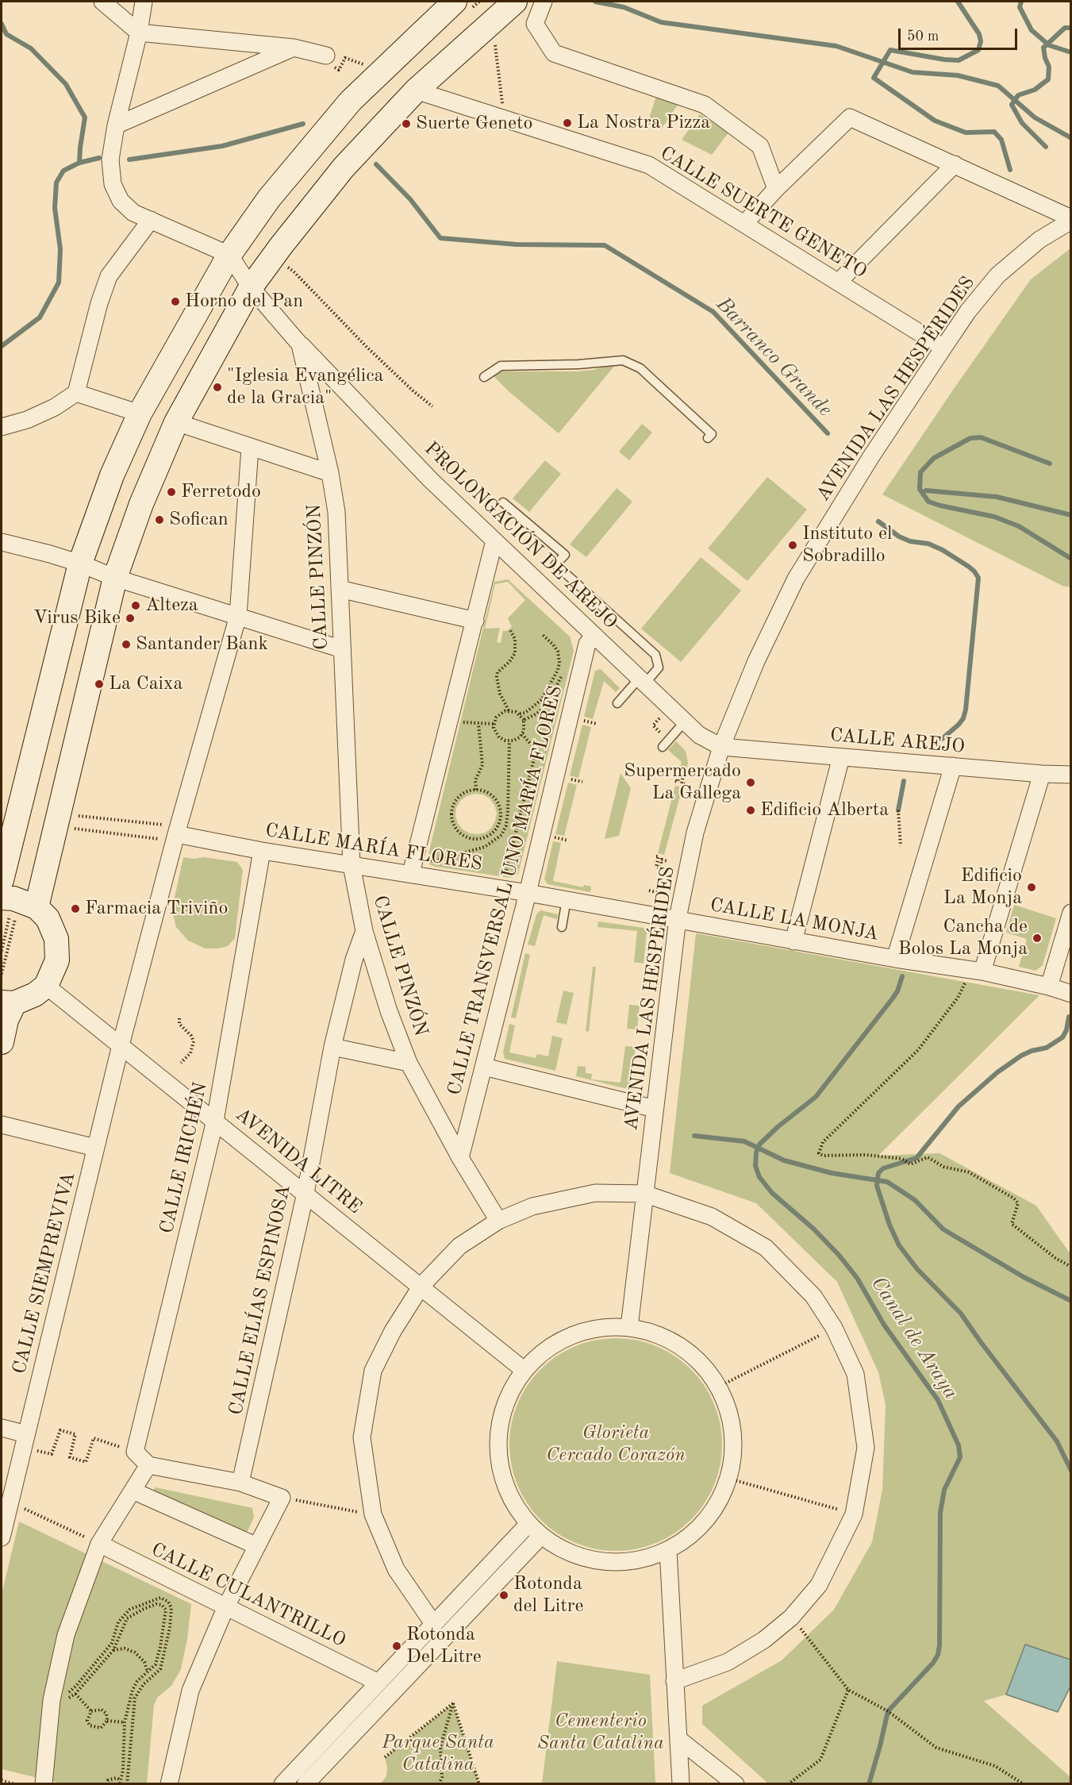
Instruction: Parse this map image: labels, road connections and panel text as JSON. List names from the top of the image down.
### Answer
{
  "streets": {
    "street": [
      "CALLE SUERTE GENETO",
      "AVENIDA LAS HESPÉRIDES",
      "PROLONGACIÓN DE AREJO",
      "CALLE PINZÓN",
      "CALLE AREJO",
      "CALLE MARÍA FLORES",
      "CALLE TRANSVERSAL UNO MARÍA FLORES",
      "CALLE LA MONJA",
      "CALLE IRICHÉN",
      "AVENIDA LITRE",
      "CALLE SIEMPREVIVA",
      "CALLE ELÍAS ESPINOSA",
      "CALLE CULANTRILLO"
    ]
  },
  "crossings": [
    ["CALLE SUERTE GENETO", "AVENIDA LAS HESPÉRIDES"],
    ["AVENIDA LAS HESPÉRIDES", "PROLONGACIÓN DE AREJO"],
    ["AVENIDA LAS HESPÉRIDES", "CALLE AREJO"],
    ["AVENIDA LAS HESPÉRIDES", "CALLE MARÍA FLORES"],
    ["AVENIDA LAS HESPÉRIDES", "CALLE LA MONJA"],
    ["PROLONGACIÓN DE AREJO", "CALLE PINZÓN"],
    ["PROLONGACIÓN DE AREJO", "CALLE AREJO"],
    ["PROLONGACIÓN DE AREJO", "CALLE TRANSVERSAL UNO MARÍA FLORES"],
    ["CALLE PINZÓN", "CALLE MARÍA FLORES"],
    ["CALLE PINZÓN", "CALLE TRANSVERSAL UNO MARÍA FLORES"],
    ["CALLE PINZÓN", "CALLE ELÍAS ESPINOSA"],
    ["CALLE MARÍA FLORES", "CALLE TRANSVERSAL UNO MARÍA FLORES"],
    ["CALLE MARÍA FLORES", "CALLE LA MONJA"],
    ["CALLE MARÍA FLORES", "CALLE IRICHÉN"],
    ["CALLE MARÍA FLORES", "CALLE SIEMPREVIVA"],
    ["CALLE IRICHÉN", "AVENIDA LITRE"],
    ["AVENIDA LITRE", "CALLE SIEMPREVIVA"],
    ["AVENIDA LITRE", "CALLE ELÍAS ESPINOSA"]
  ],
  "water": ["Barranco Grande", "Canal de Araya"],
  "parks": ["Glorieta Cercado Corazón", "Cementerio Santa Catalina", "Parque Santa Catalina"],
  "places": [
    "La Nostra Pizza",
    "Suerte Geneto",
    "Horno del Pan",
    "\"Iglesia Evangélica de la Gracia\"",
    "Ferretodo",
    "Sofican",
    "Instituto el Sobradillo",
    "Alteza",
    "Virus Bike",
    "Santander Bank",
    "La Caixa",
    "Supermercado La Gallega",
    "Edificio Alberta",
    "Edificio La Monja",
    "Farmacia Triviño",
    "Cancha de Bolos La Monja",
    "Rotonda del Litre",
    "Rotonda Del Litre"
  ],
  "scale_bar": "50 m"
}
